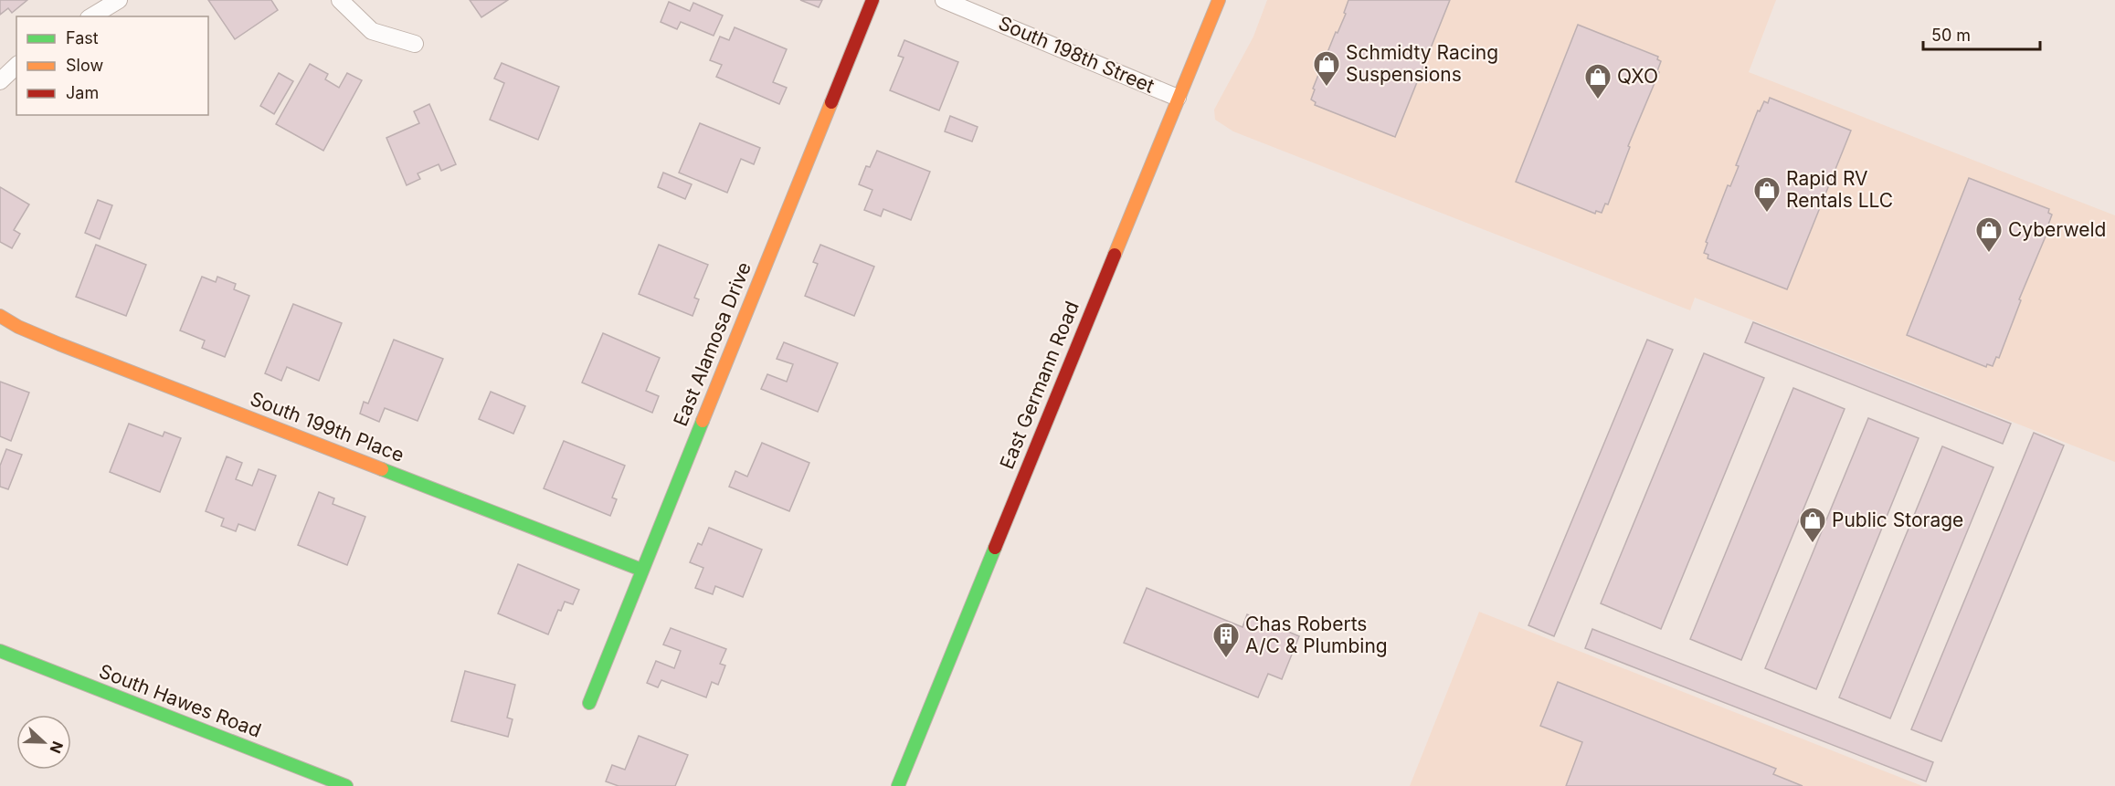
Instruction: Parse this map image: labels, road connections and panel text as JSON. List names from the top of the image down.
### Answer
{
  "streets": {
    "street": [
      "South 198th Street",
      "East Alamosa Drive",
      "East Germann Road",
      "South 199th Place",
      "South Hawes Road"
    ]
  },
  "crossings": [
    ["South 198th Street", "East Germann Road"],
    ["East Alamosa Drive", "South 199th Place"]
  ],
  "places": {
    "shop": [
      "Schmidty Racing Suspensions",
      "QXO",
      "Rapid RV Rentals LLC",
      "Cyberweld",
      "Public Storage"
    ],
    "building": ["Chas Roberts A/C & Plumbing"]
  },
  "legend": ["Fast", "Slow", "Jam"],
  "scale_bar": "50 m",
  "north": "right"
}
